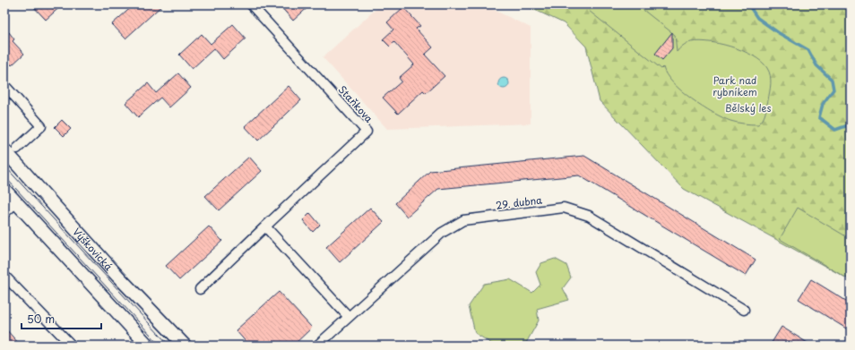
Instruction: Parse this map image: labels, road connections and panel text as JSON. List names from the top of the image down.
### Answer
{
  "streets": {
    "street": ["Staňkova", "29. dubna", "Výškovická"]
  },
  "parks": ["Park nad rybníkem", "Bělský les"],
  "scale_bar": "50 m"
}
